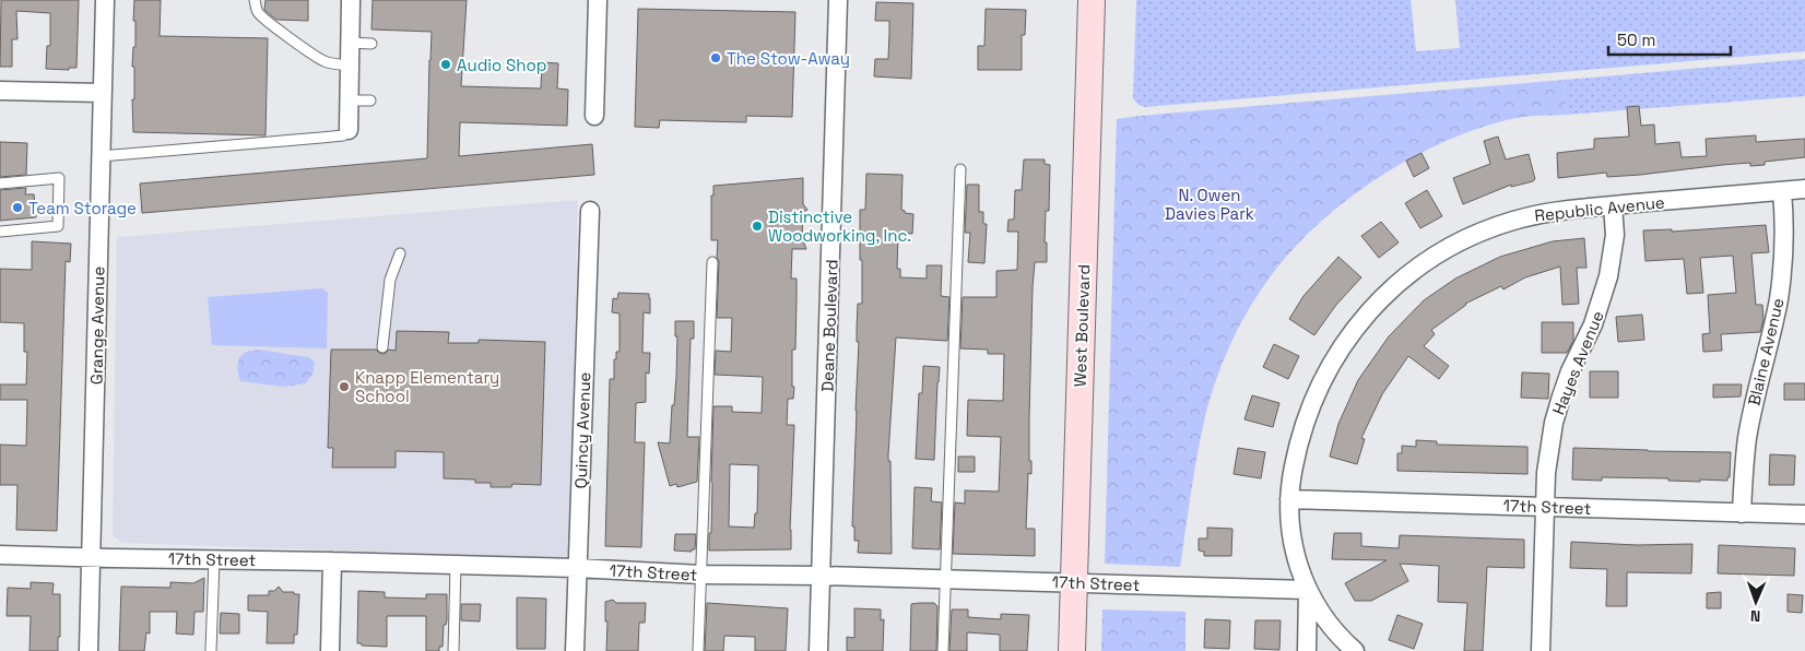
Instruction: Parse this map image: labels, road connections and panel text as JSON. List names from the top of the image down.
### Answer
{
  "streets": {
    "street": [
      "Republic Avenue",
      "Grange Avenue",
      "Deane Boulevard",
      "West Boulevard",
      "Blaine Avenue",
      "Hayes Avenue",
      "Quincy Avenue",
      "17th Street"
    ]
  },
  "crossings": [
    ["Republic Avenue", "Blaine Avenue"],
    ["Republic Avenue", "Hayes Avenue"],
    ["Republic Avenue", "17th Street"],
    ["Grange Avenue", "17th Street"],
    ["Deane Boulevard", "17th Street"],
    ["West Boulevard", "17th Street"],
    ["Blaine Avenue", "17th Street"],
    ["Hayes Avenue", "17th Street"],
    ["Quincy Avenue", "17th Street"]
  ],
  "parks": ["N. Owen Davies Park"],
  "places": [
    "The Stow-Away",
    "Audio Shop",
    "Team Storage",
    "Distinctive Woodworking, Inc.",
    "Knapp Elementary School"
  ],
  "scale_bar": "50 m",
  "north": "bottom"
}
